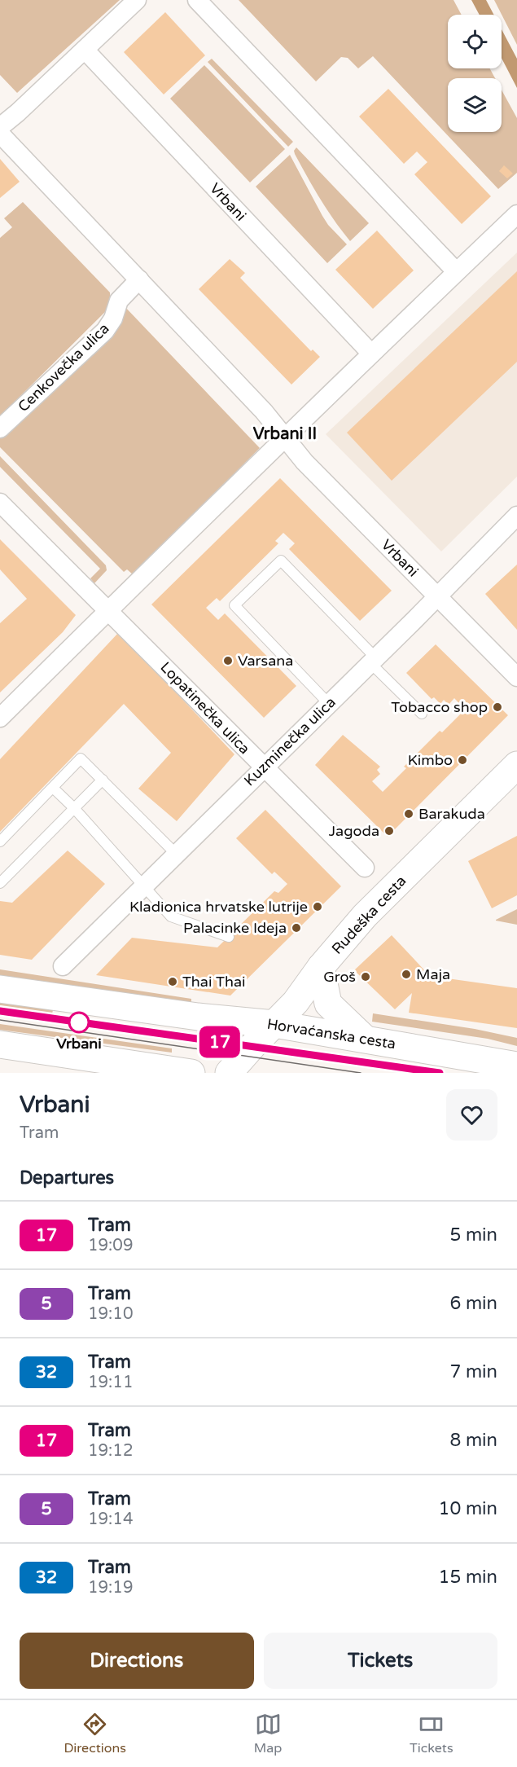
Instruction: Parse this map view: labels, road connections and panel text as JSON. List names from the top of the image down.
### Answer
{
  "streets": {
    "street": [
      "Vrbani",
      "Cenkovečka ulica",
      "Lopatinečka ulica",
      "Kuzminečka ulica",
      "Rudeška cesta",
      "Horvaćanska cesta"
    ]
  },
  "crossings": [
    ["Vrbani", "Cenkovečka ulica"],
    ["Vrbani", "Kuzminečka ulica"],
    ["Lopatinečka ulica", "Kuzminečka ulica"],
    ["Rudeška cesta", "Horvaćanska cesta"]
  ],
  "districts": ["Vrbani II"],
  "places": [
    "Varsana",
    "Tobacco shop",
    "Kimbo",
    "Barakuda",
    "Jagoda",
    "Kladionica hrvatske lutrije",
    "Palacinke Ideja",
    "Maja",
    "Groš",
    "Thai Thai",
    "Vrbani"
  ],
  "lines": ["tram line 17"],
  "page": {
    "on_map": "17",
    "heading": [
      ["Vrbani", "Tram"],
      "Departures"
    ],
    "list": [
      {
        "mark": "17",
        "name": "Tram",
        "note": "19:09",
        "value": "5 min"
      },
      {
        "mark": "5",
        "name": "Tram",
        "note": "19:10",
        "value": "6 min"
      },
      {
        "mark": "32",
        "name": "Tram",
        "note": "19:11",
        "value": "7 min"
      },
      {
        "mark": "17",
        "name": "Tram",
        "note": "19:12",
        "value": "8 min"
      },
      {
        "mark": "5",
        "name": "Tram",
        "note": "19:14",
        "value": "10 min"
      },
      {
        "mark": "32",
        "name": "Tram",
        "note": "19:19",
        "value": "15 min"
      }
    ],
    "buttons": ["Directions", "Tickets"],
    "tabs": ["Directions", "Map", "Tickets"]
  }
}
